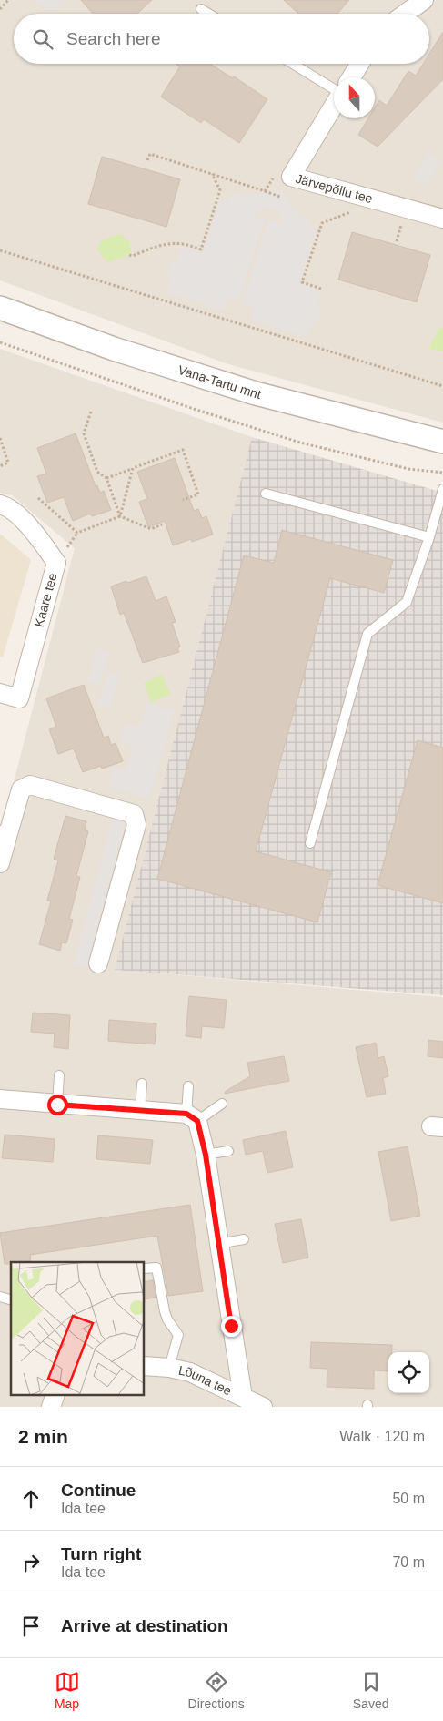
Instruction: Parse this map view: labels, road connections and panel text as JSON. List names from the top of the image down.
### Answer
{
  "streets": {
    "street": [
      "Järvepõllu tee",
      "Vana-Tartu mnt",
      "Kaare tee",
      "Lõuna tee"
    ]
  },
  "north": "top",
  "page": {
    "search": "Search here",
    "heading": ["2 min", "Walk · 120 m"],
    "list": [
      ["Continue", "Ida tee", "50 m"],
      ["Turn right", "Ida tee", "70 m"],
      "Arrive at destination"
    ],
    "nav": ["Map", "Directions", "Saved"]
  }
}
